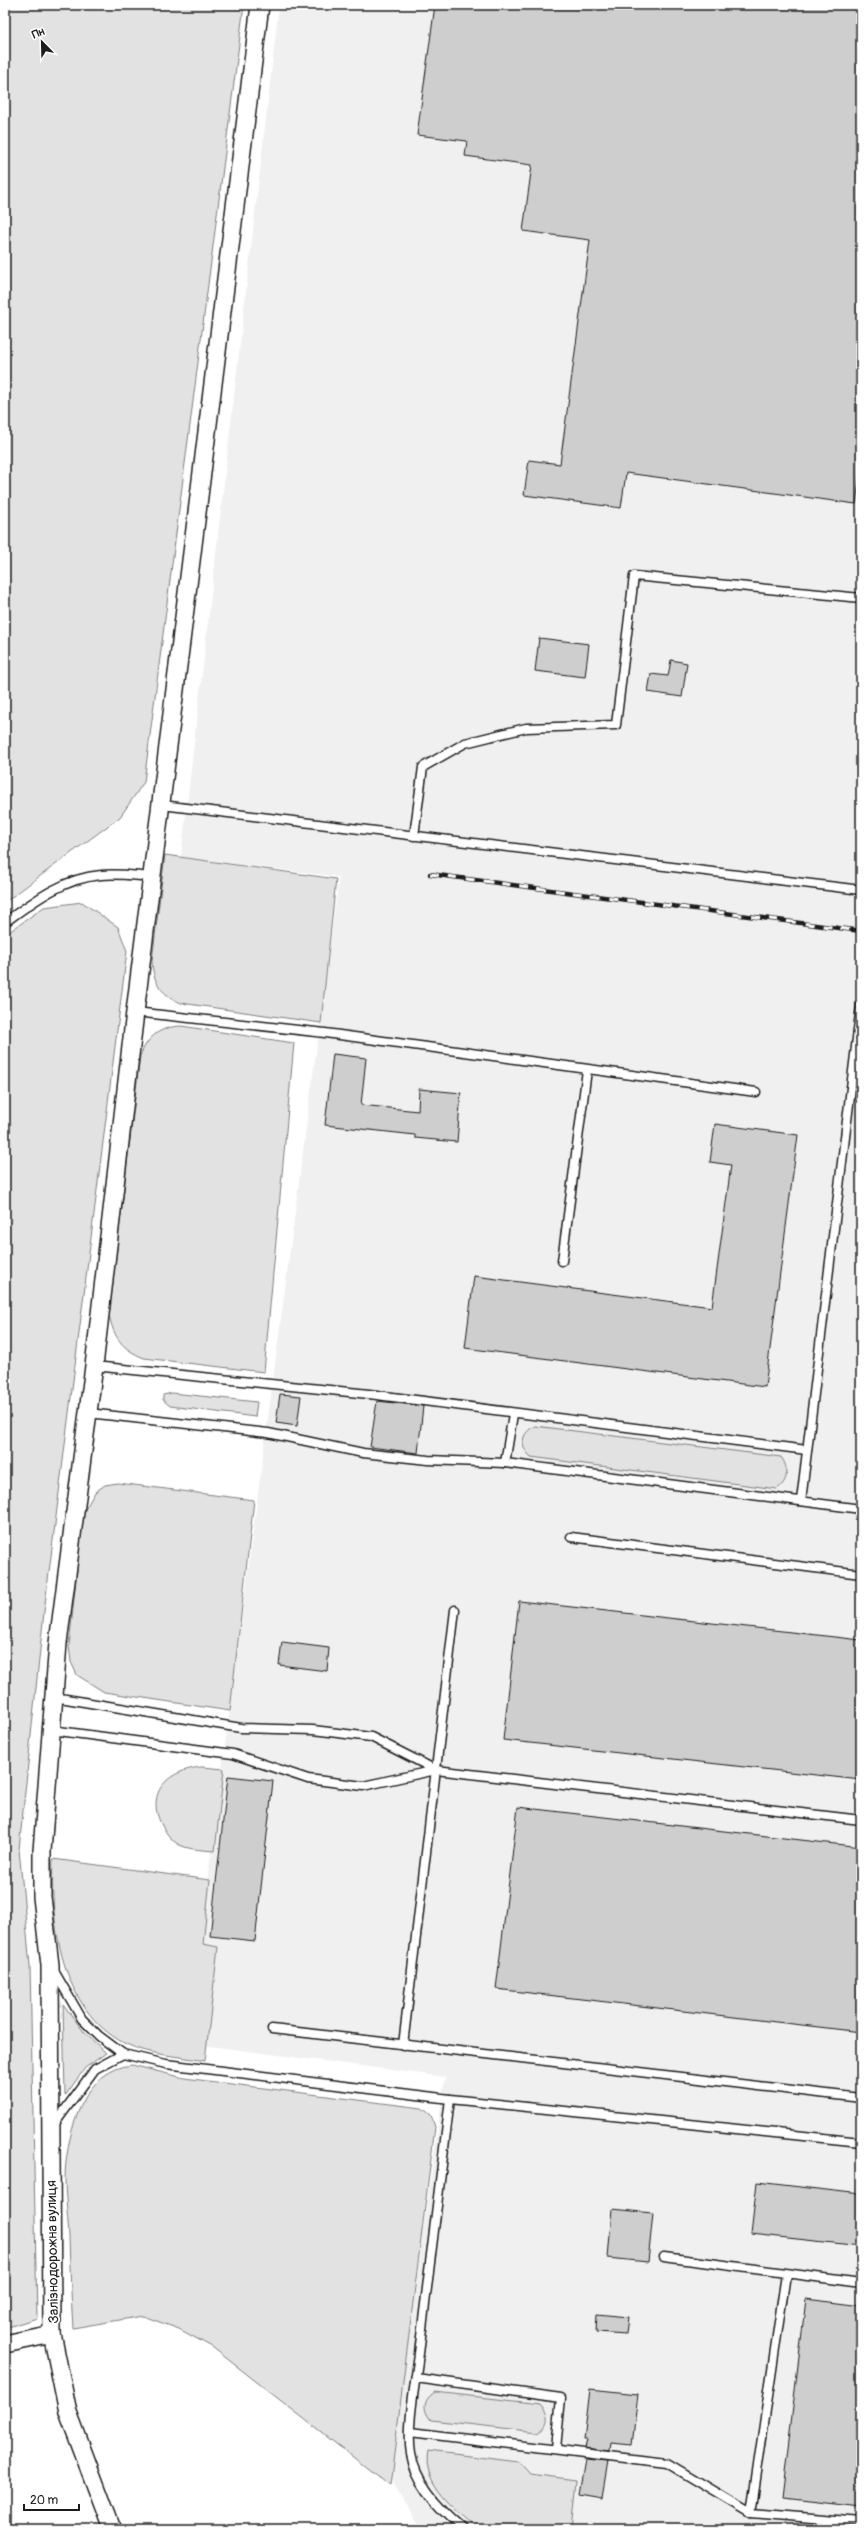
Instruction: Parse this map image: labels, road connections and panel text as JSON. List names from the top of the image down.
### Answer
{
  "streets": {
    "street": ["Залізнодорожна вулиця"]
  },
  "scale_bar": "20 m",
  "north": "top left"
}
